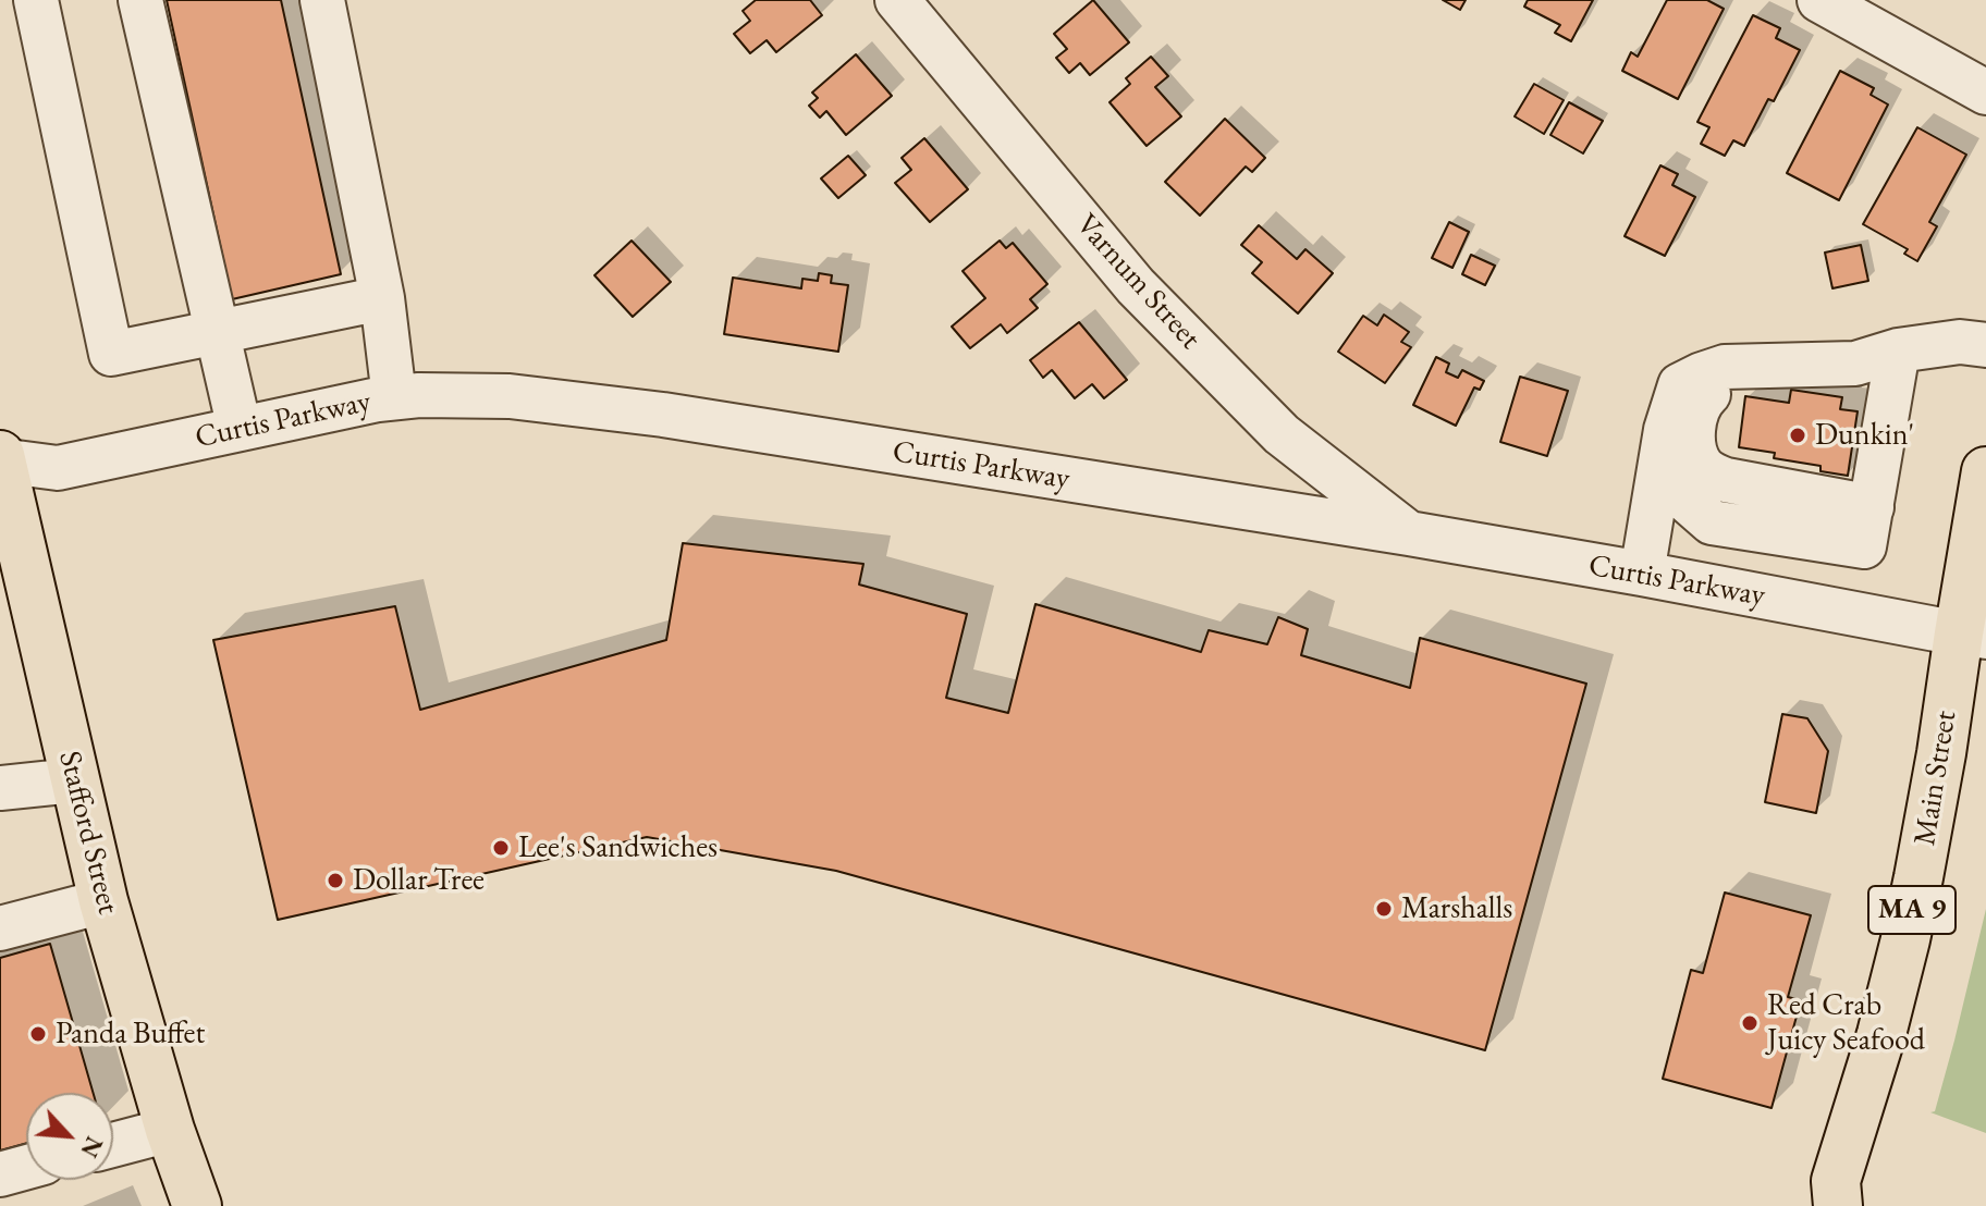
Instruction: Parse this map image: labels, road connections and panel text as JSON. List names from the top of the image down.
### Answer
{
  "streets": {
    "main road": ["Main Street", "Stafford Street", "MA 9"],
    "street": ["Varnum Street", "Curtis Parkway"]
  },
  "crossings": [
    ["Varnum Street", "Curtis Parkway"],
    ["Curtis Parkway", "Main Street"],
    ["Curtis Parkway", "Stafford Street"]
  ],
  "places": [
    "Dunkin'",
    "Lee's Sandwiches",
    "Dollar Tree",
    "Marshalls",
    "Red Crab Juicy Seafood",
    "Panda Buffet"
  ],
  "north": "bottom right"
}
